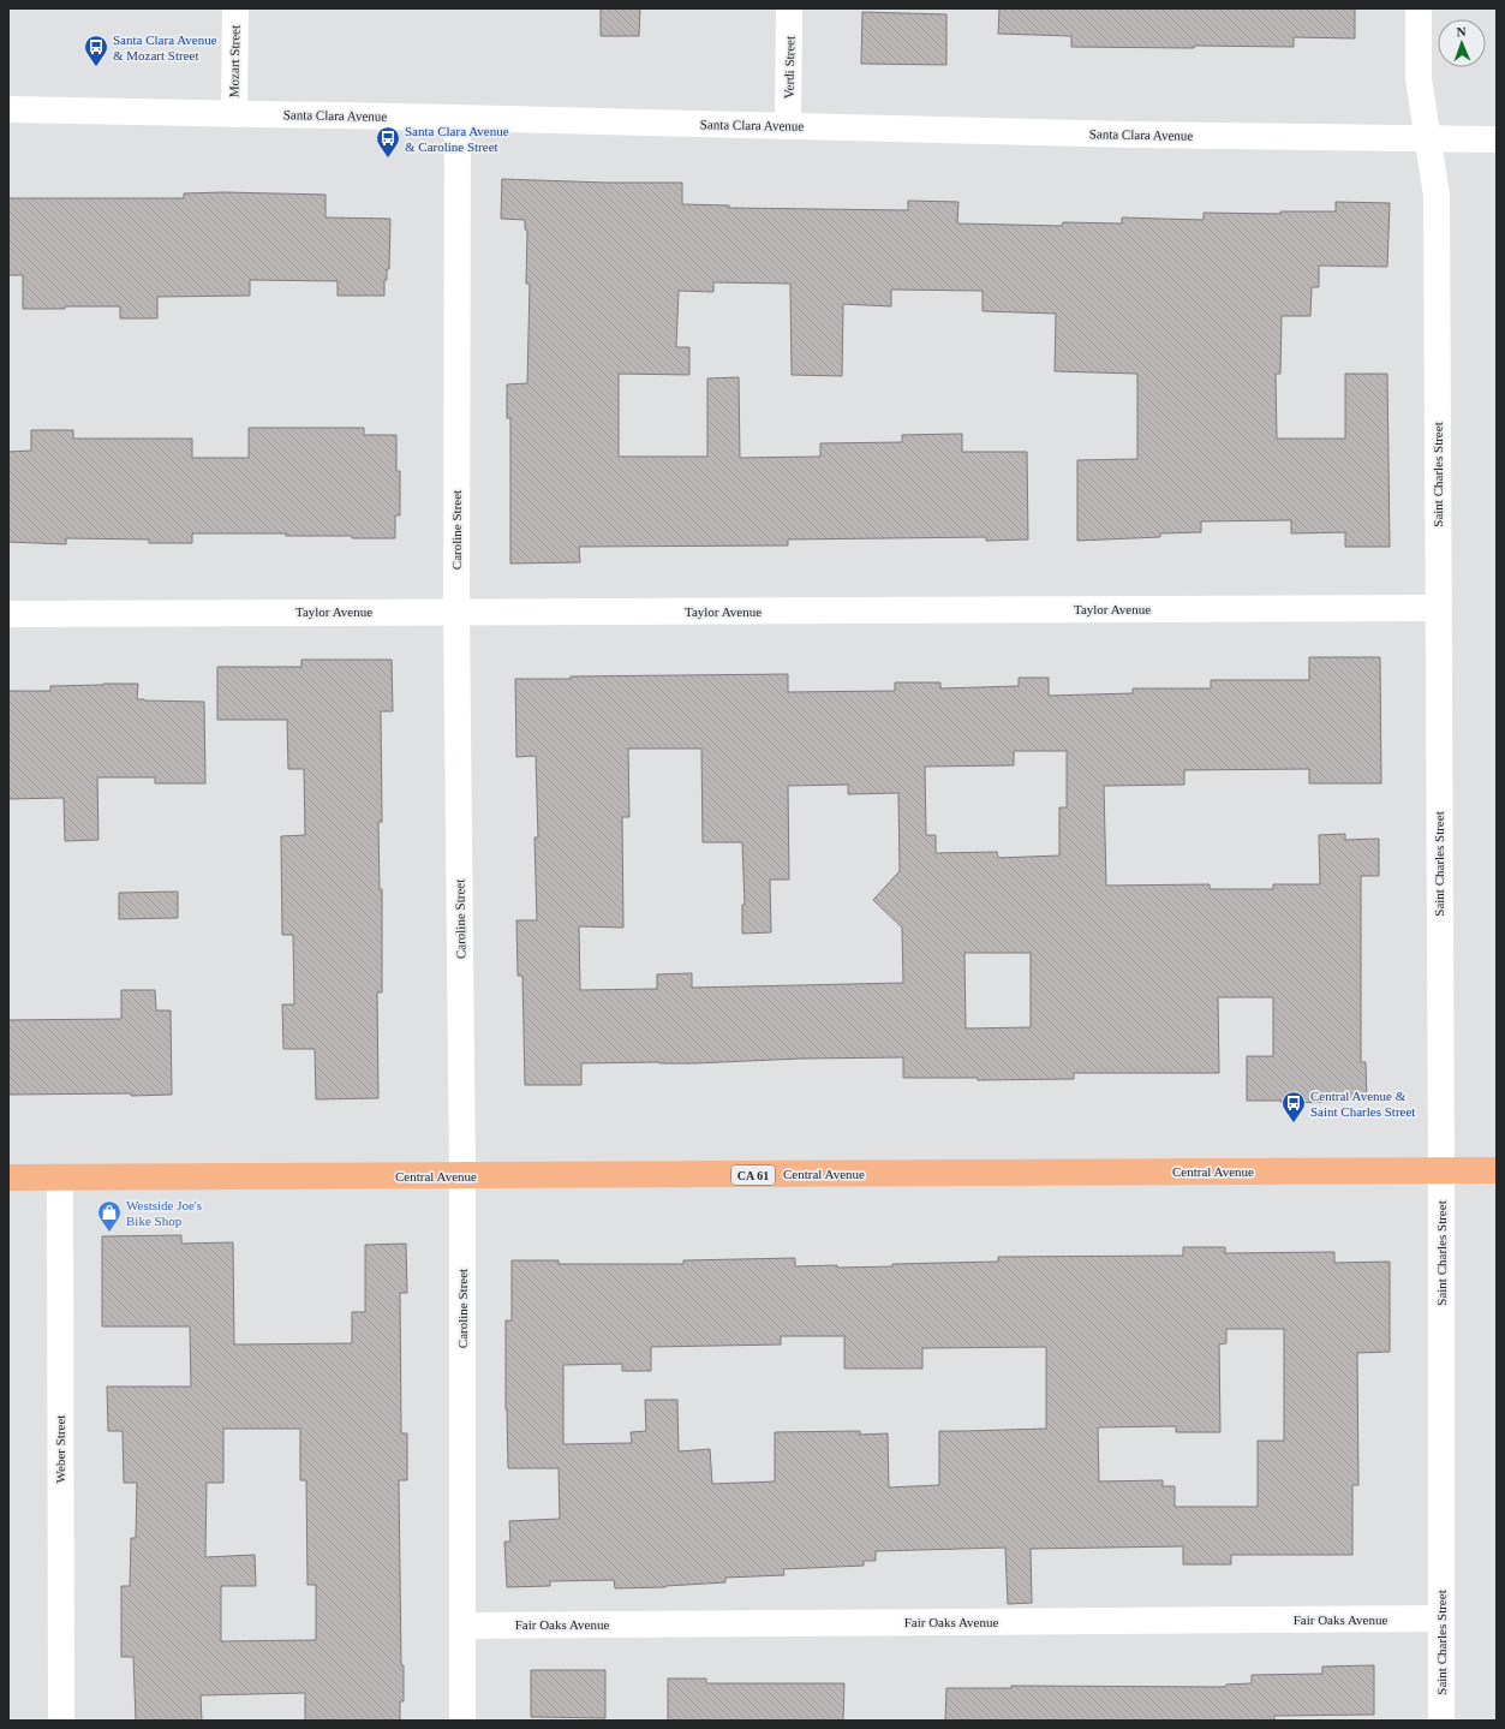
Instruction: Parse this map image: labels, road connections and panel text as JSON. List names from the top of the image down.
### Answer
{
  "streets": {
    "main road": ["Central Avenue", "CA 61"],
    "street": [
      "Mozart Street",
      "Verdi Street",
      "Santa Clara Avenue",
      "Saint Charles Street",
      "Caroline Street",
      "Taylor Avenue",
      "Weber Street",
      "Fair Oaks Avenue"
    ]
  },
  "crossings": [
    ["Mozart Street", "Santa Clara Avenue"],
    ["Verdi Street", "Santa Clara Avenue"],
    ["Santa Clara Avenue", "Saint Charles Street"],
    ["Santa Clara Avenue", "Caroline Street"],
    ["Saint Charles Street", "Taylor Avenue"],
    ["Saint Charles Street", "Central Avenue"],
    ["Saint Charles Street", "Fair Oaks Avenue"],
    ["Caroline Street", "Taylor Avenue"],
    ["Caroline Street", "Central Avenue"],
    ["Caroline Street", "Fair Oaks Avenue"],
    ["Central Avenue", "Weber Street"]
  ],
  "places": {
    "bus stop": ["Santa Clara Avenue & Mozart Street", "Santa Clara Avenue & Caroline Street", "Central Avenue & Saint Charles Street"],
    "shop": ["Westside Joe's Bike Shop"]
  },
  "north": "top"
}
